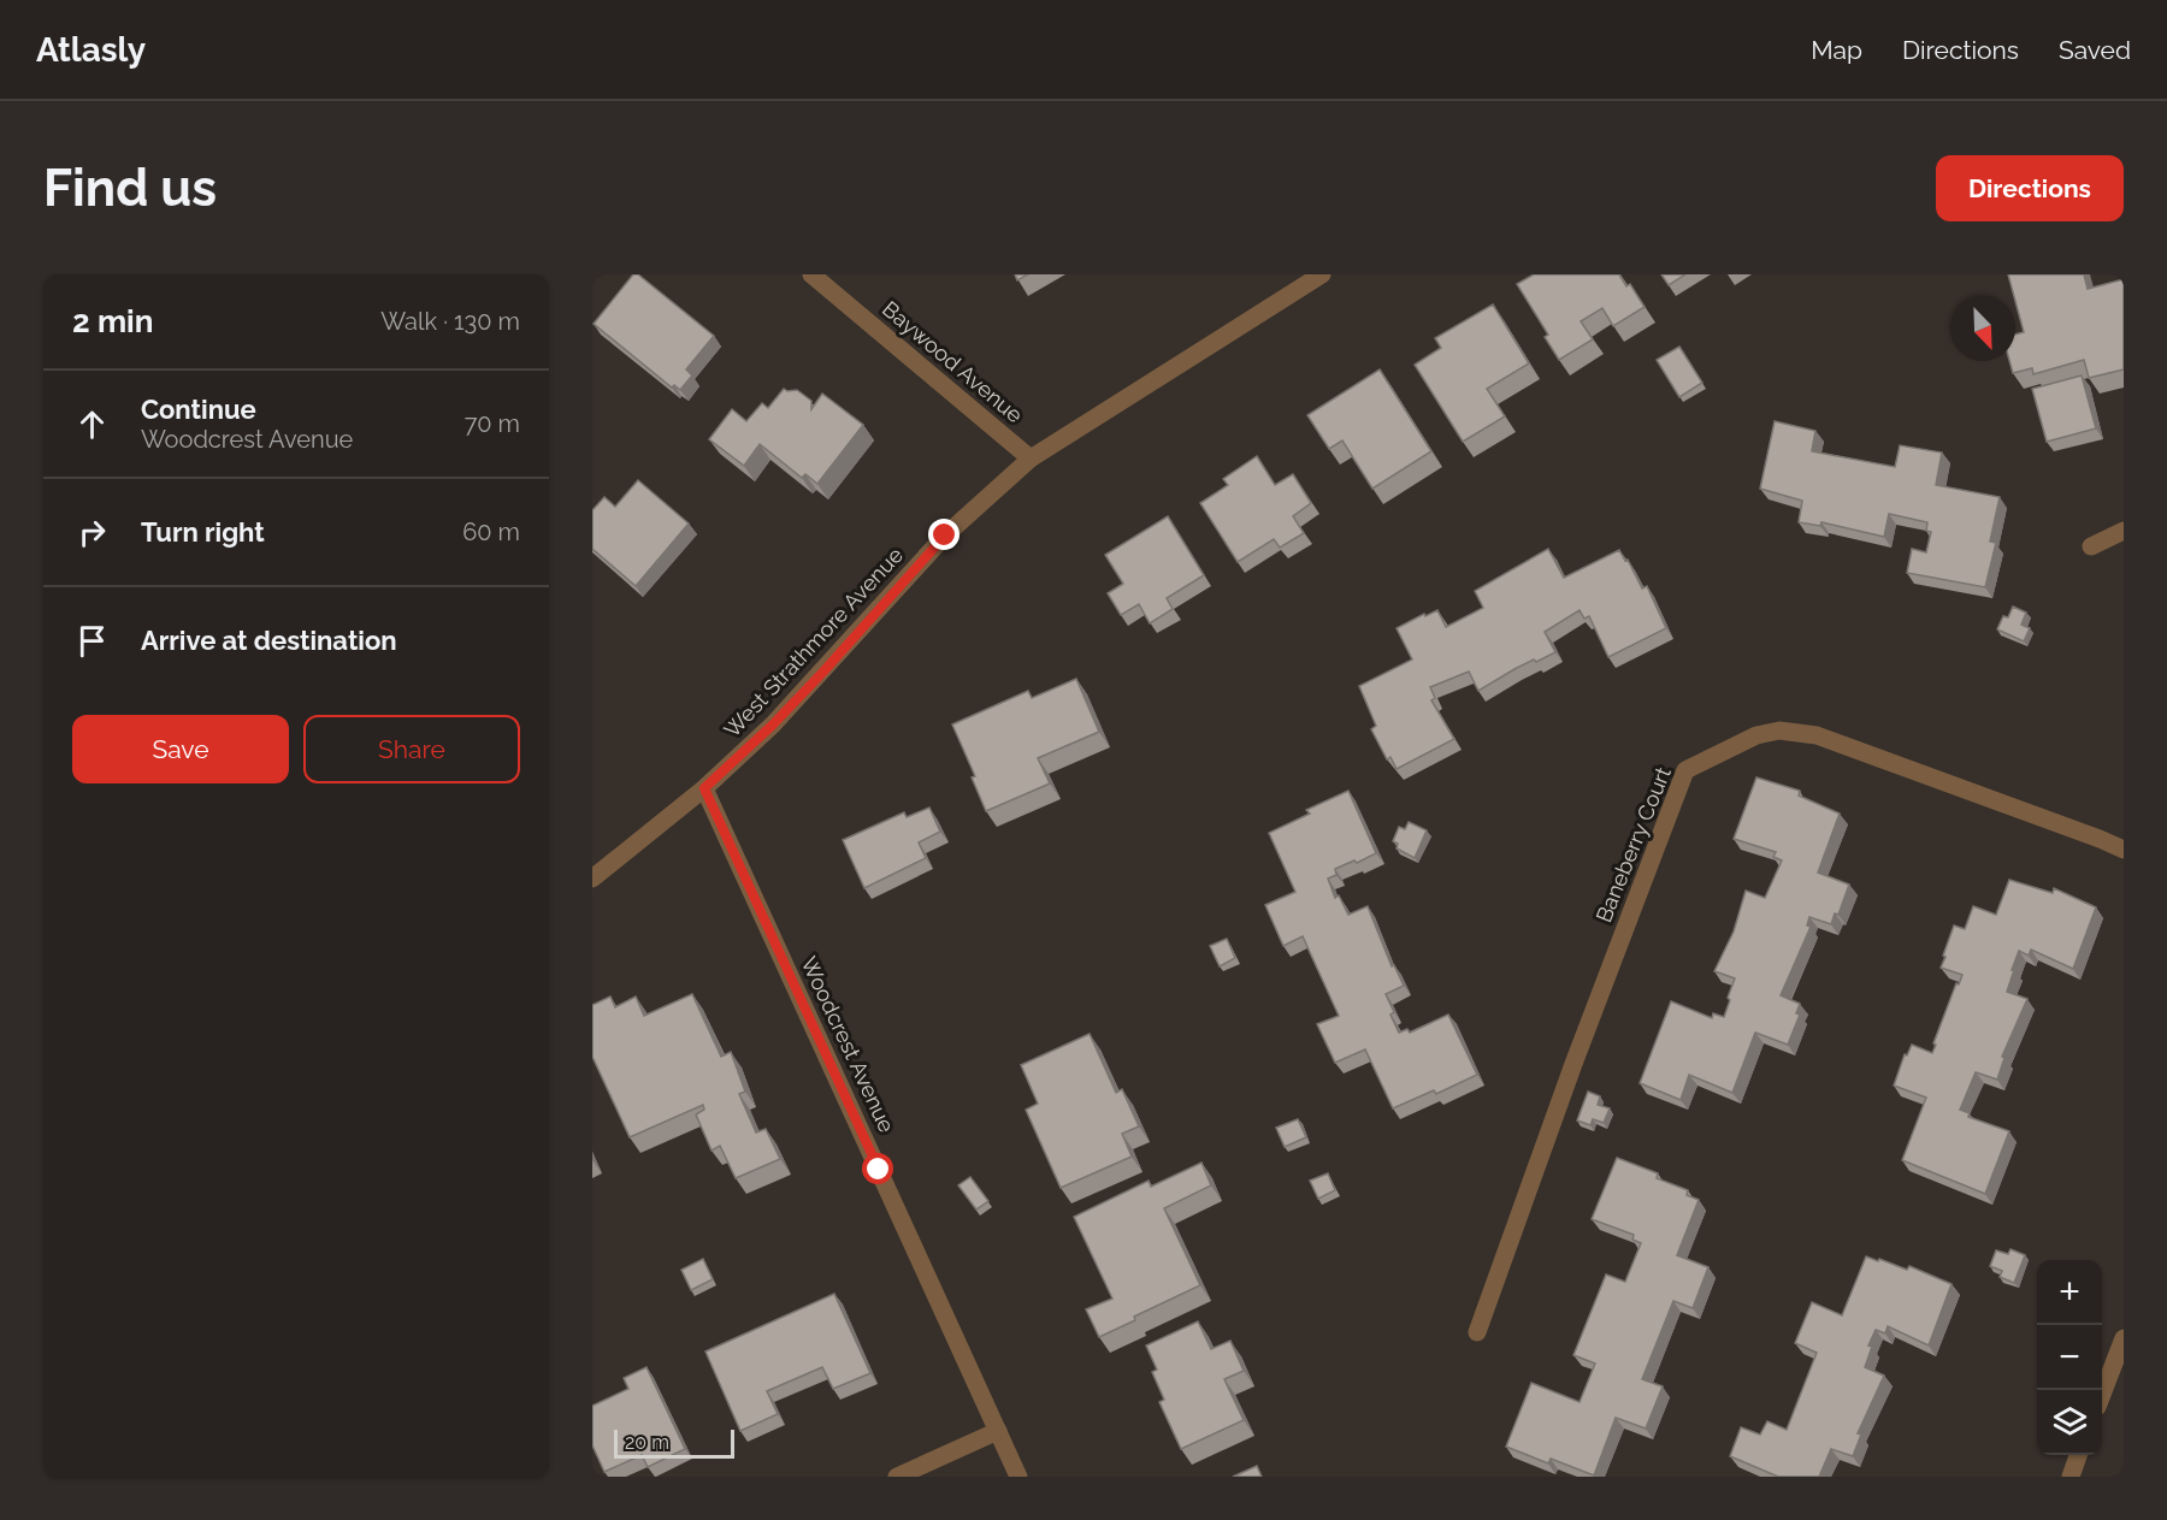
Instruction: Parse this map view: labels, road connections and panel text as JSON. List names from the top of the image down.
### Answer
{
  "streets": {
    "street": [
      "Baywood Avenue",
      "West Strathmore Avenue",
      "Baneberry Court",
      "Woodcrest Avenue"
    ]
  },
  "crossings": [
    ["Baywood Avenue", "West Strathmore Avenue"],
    ["West Strathmore Avenue", "Woodcrest Avenue"]
  ],
  "scale_bar": "20 m",
  "north": "bottom right",
  "page": {
    "header": "Atlasly",
    "nav": ["Map", "Directions", "Saved"],
    "buttons": [
      "Directions",
      ["Save", "Share"]
    ],
    "title": "Find us",
    "heading": ["2 min", "Walk · 130 m"],
    "list": [
      ["Continue", "Woodcrest Avenue", "70 m"],
      ["Turn right", "60 m"],
      "Arrive at destination"
    ],
    "map_buttons": ["+", "−"],
    "scale": "20 m"
  }
}
